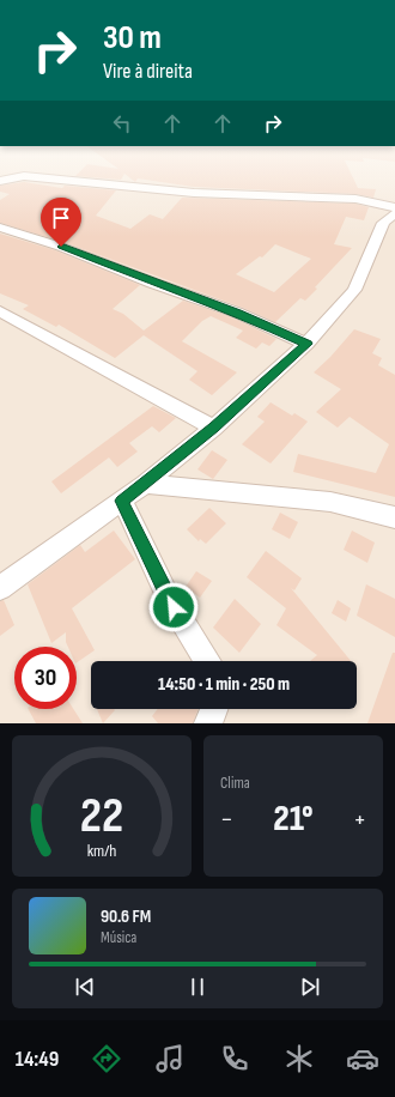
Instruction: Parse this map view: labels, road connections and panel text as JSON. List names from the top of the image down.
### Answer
{
  "page": {
    "turn": ["30 m", "Vire à direita"],
    "limit": "30",
    "trip": "14:50 · 1 min · 250 m",
    "tile": "Clima",
    "heat": ["−", "21°", "+"],
    "song": ["90.6 FM", "Música"],
    "tabs": "14:49",
    "gauge": ["22", "km/h"]
  }
}
